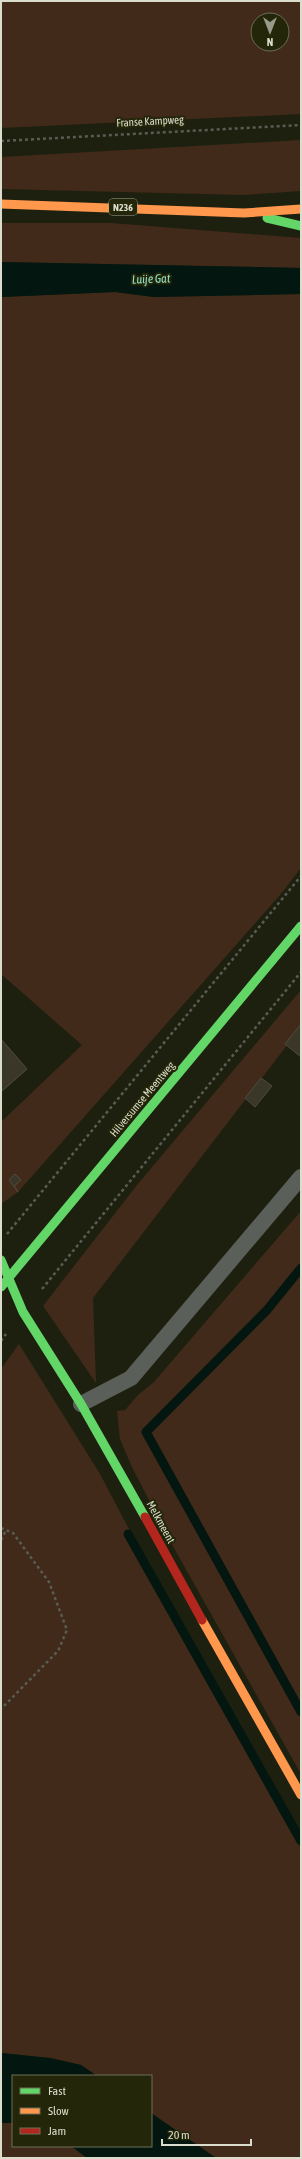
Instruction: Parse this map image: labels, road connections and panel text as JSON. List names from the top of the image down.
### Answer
{
  "streets": {
    "street": ["N236", "Hilversumse Meentweg", "Melkmeent"],
    "path": ["Franse Kampweg"]
  },
  "crossings": [
    ["Hilversumse Meentweg", "Melkmeent"]
  ],
  "water": ["Luije Gat"],
  "legend": ["Fast", "Slow", "Jam"],
  "scale_bar": "20 m",
  "north": "bottom"
}
